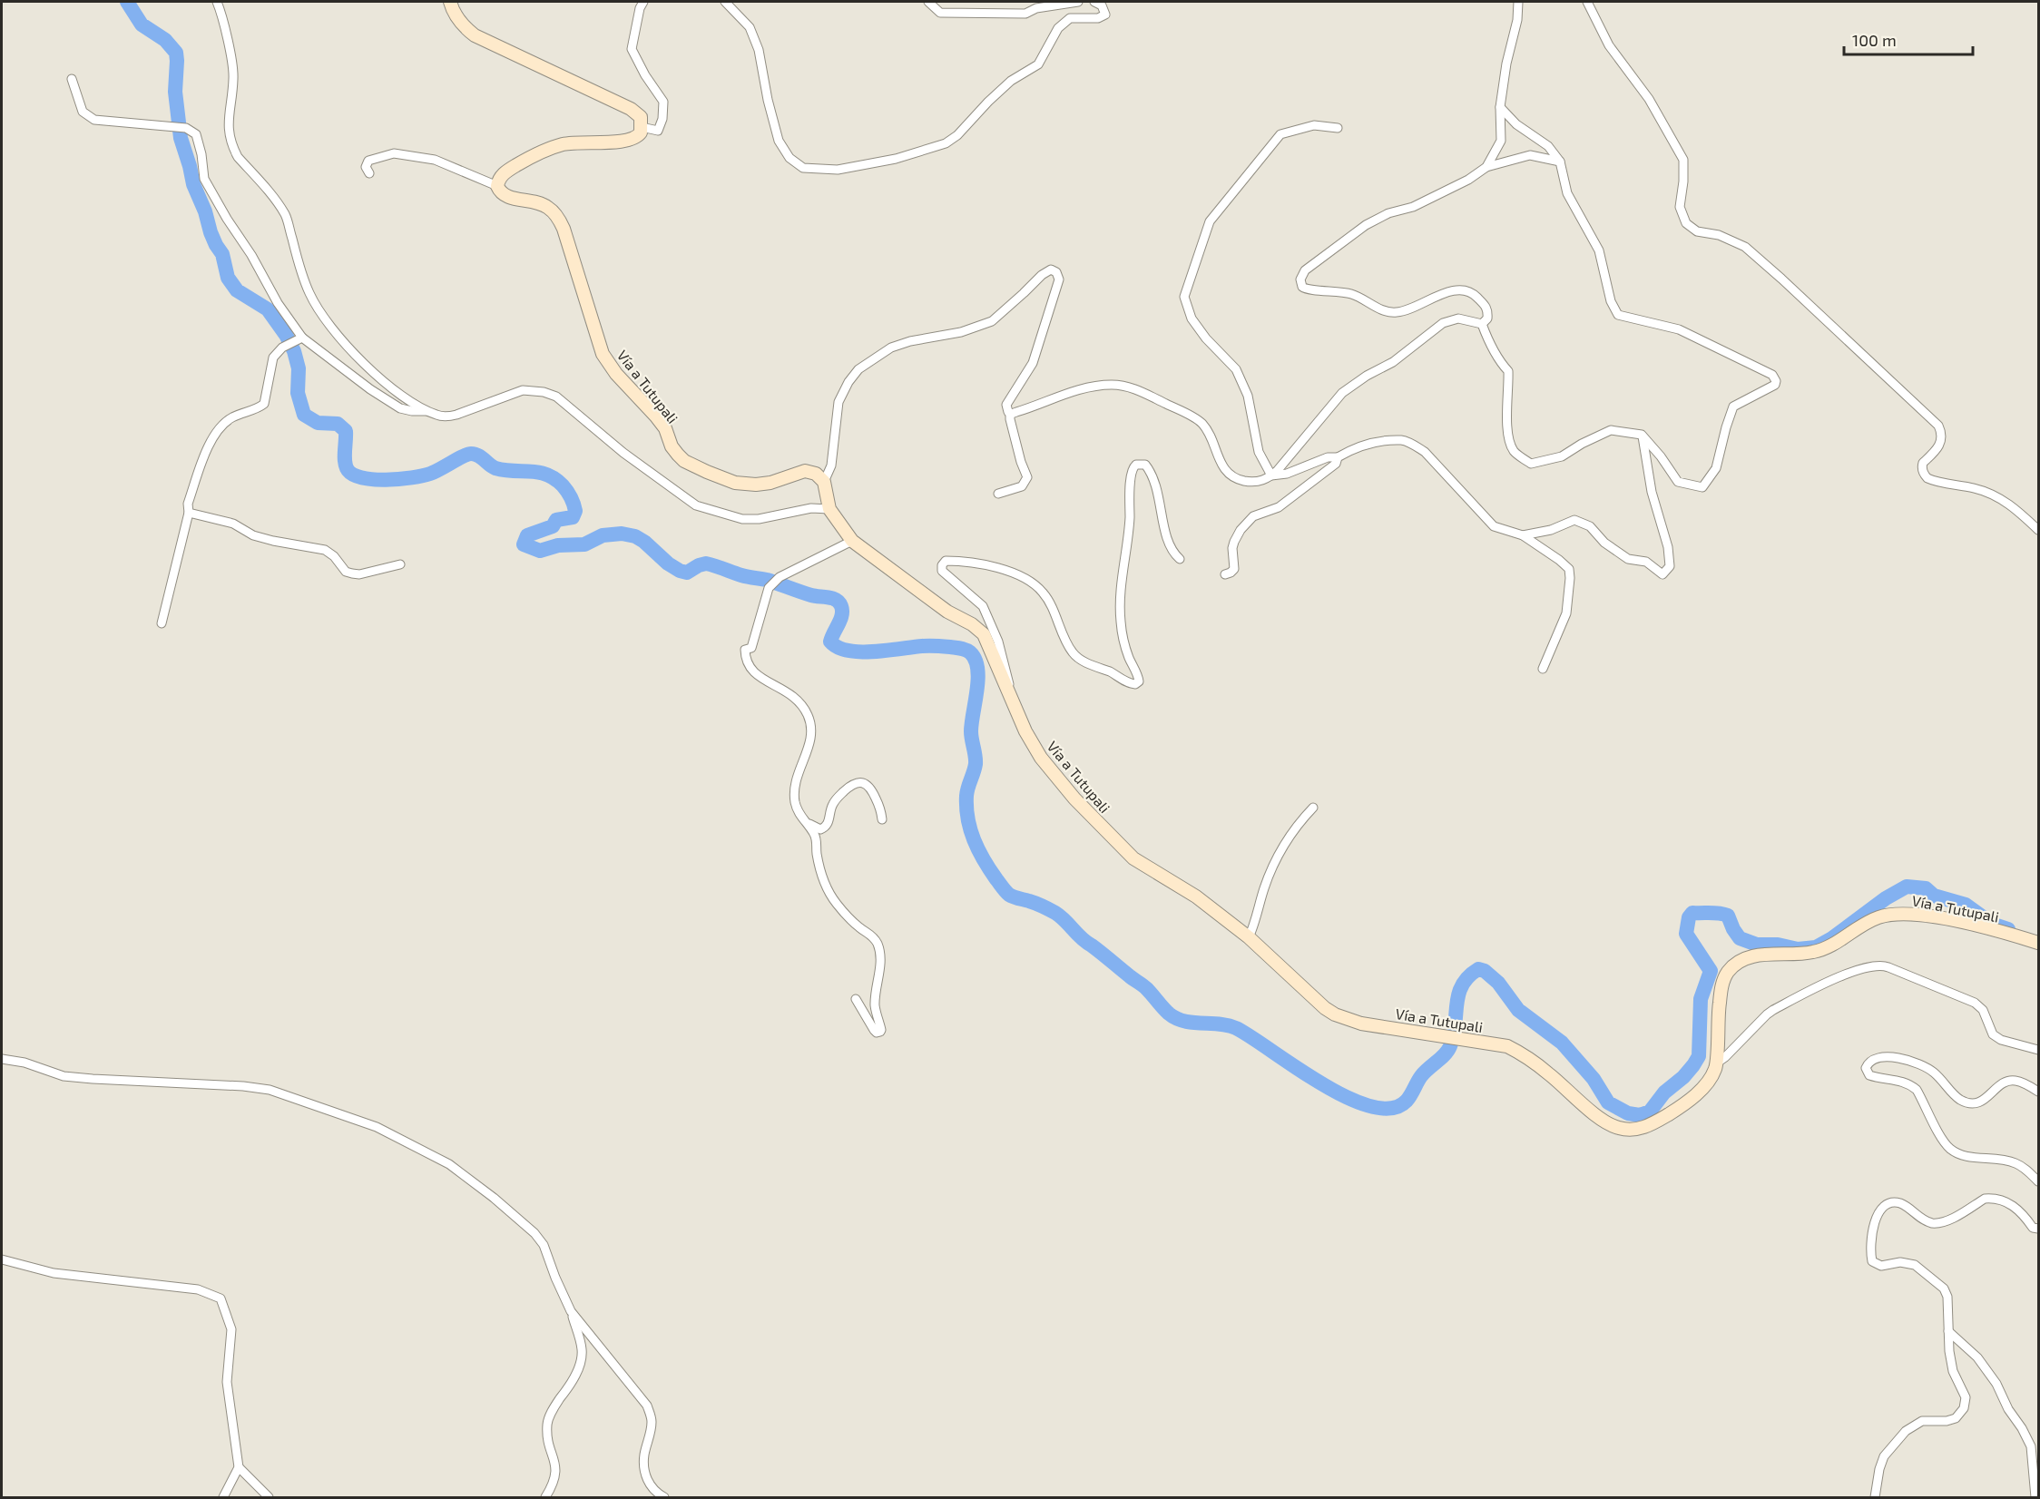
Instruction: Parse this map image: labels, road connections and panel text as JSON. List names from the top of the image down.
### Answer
{
  "streets": {
    "street": ["Vía a Tutupali"]
  },
  "scale_bar": "100 m"
}
